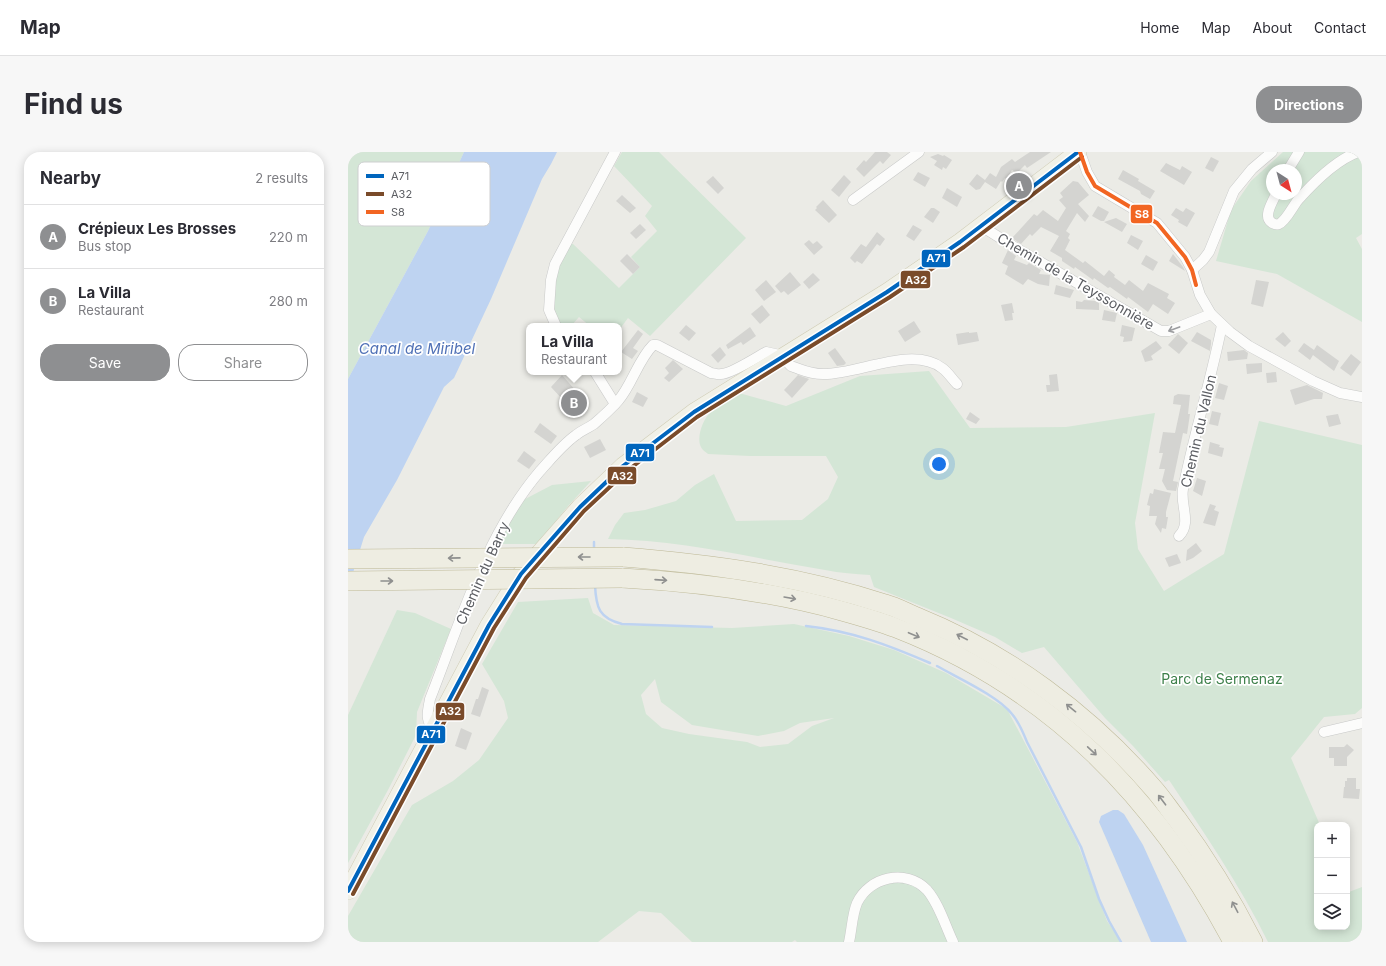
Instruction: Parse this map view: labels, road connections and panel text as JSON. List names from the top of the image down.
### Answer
{
  "streets": {
    "street": ["Chemin de la Teyssonnière", "Chemin du Vallon", "Chemin du Barry"]
  },
  "one_way": ["Chemin de la Teyssonnière"],
  "water": ["Canal de Miribel"],
  "parks": ["Parc de Sermenaz"],
  "lines": ["transit line A71", "transit line S8", "transit line A32"],
  "legend": ["A71", "A32", "S8"],
  "north": "bottom right",
  "page": {
    "header": "Map",
    "nav": [
      "Home",
      "Map",
      "About",
      "Contact"
    ],
    "buttons": [
      "Directions",
      ["Save", "Share"]
    ],
    "title": "Find us",
    "heading": ["Nearby", "2 results"],
    "pins": ["A", "B"],
    "list": [
      {
        "mark": "A",
        "name": "Crépieux Les Brosses",
        "note": "Bus stop",
        "value": "220 m"
      },
      {
        "mark": "B",
        "name": "La Villa",
        "note": "Restaurant",
        "value": "280 m"
      }
    ],
    "popup": ["La Villa", "Restaurant"],
    "map_buttons": ["+", "−"]
  }
}
